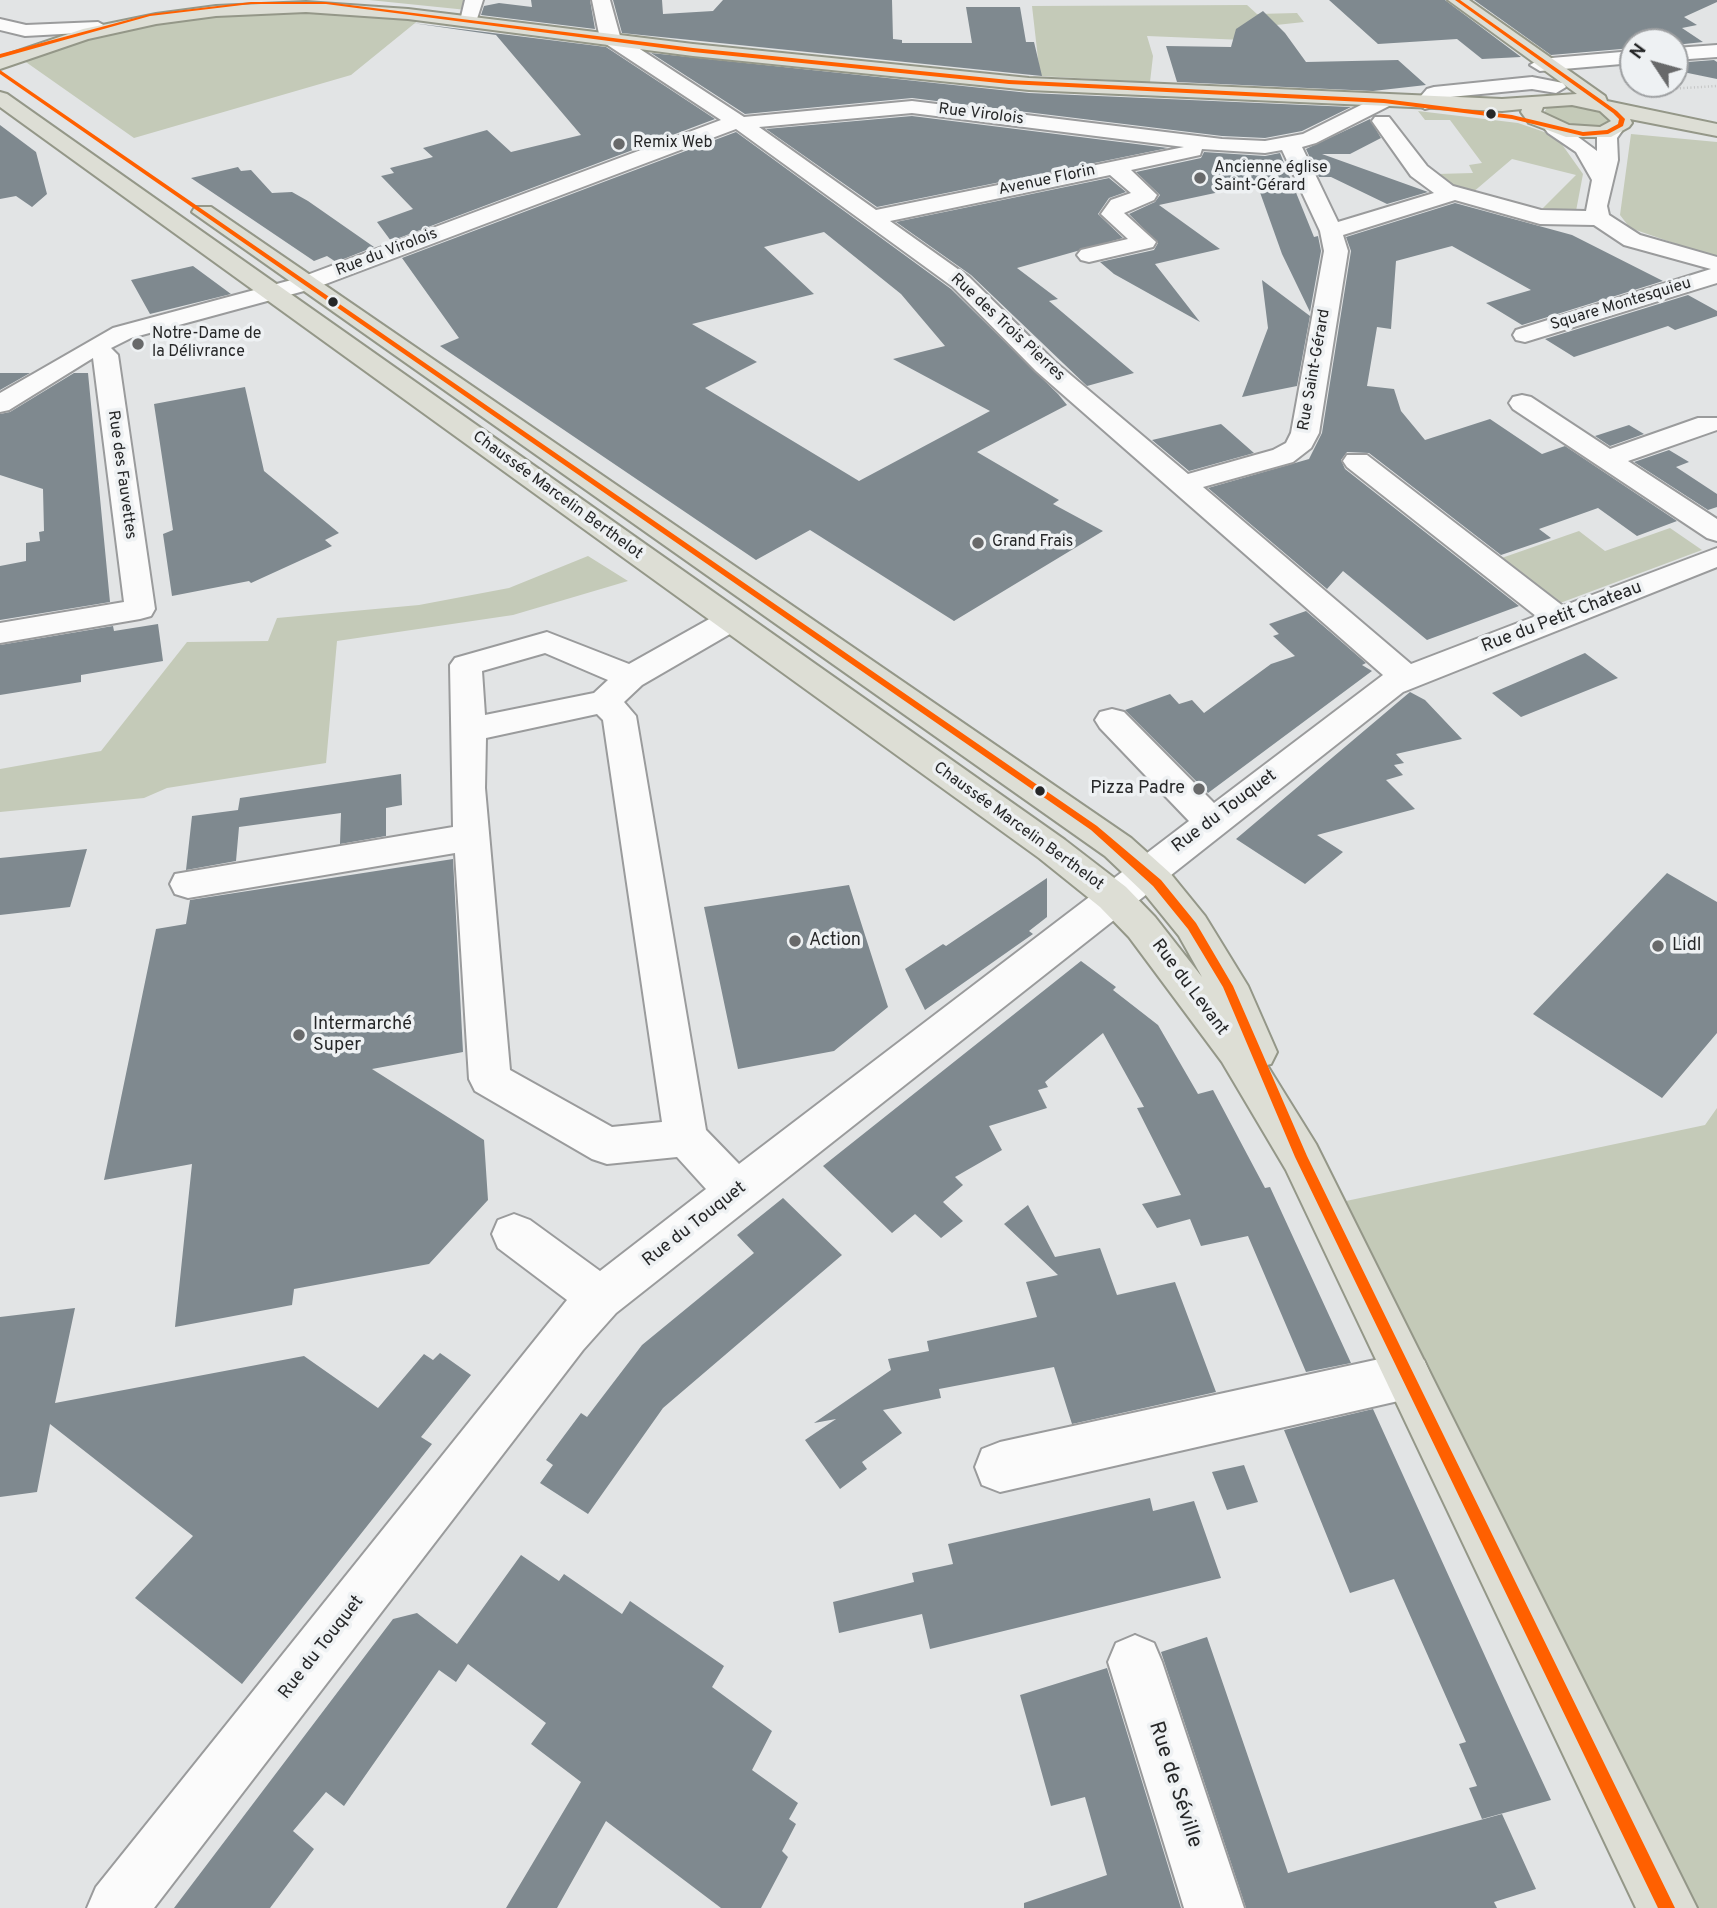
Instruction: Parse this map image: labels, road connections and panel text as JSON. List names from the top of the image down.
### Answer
{
  "streets": {
    "main road": ["Chaussée Marcelin Berthelot", "Rue du Levant"],
    "street": [
      "Rue Virolois",
      "Avenue Florin",
      "Rue du Virolois",
      "Square Montesquieu",
      "Rue des Trois Pierres",
      "Rue Saint-Gérard",
      "Rue des Fauvettes",
      "Rue du Petit Chateau",
      "Rue du Touquet",
      "Rue de Séville"
    ]
  },
  "crossings": [
    ["Rue Virolois", "Avenue Florin"],
    ["Rue Virolois", "Rue du Virolois"],
    ["Rue Virolois", "Rue des Trois Pierres"],
    ["Avenue Florin", "Rue des Trois Pierres"],
    ["Rue du Virolois", "Rue des Trois Pierres"],
    ["Rue du Virolois", "Rue des Fauvettes"],
    ["Rue du Virolois", "Chaussée Marcelin Berthelot"],
    ["Rue des Trois Pierres", "Rue Saint-Gérard"],
    ["Rue des Trois Pierres", "Rue du Petit Chateau"],
    ["Rue des Trois Pierres", "Rue du Touquet"],
    ["Chaussée Marcelin Berthelot", "Rue du Touquet"],
    ["Chaussée Marcelin Berthelot", "Rue du Levant"],
    ["Rue du Petit Chateau", "Rue du Touquet"],
    ["Rue du Touquet", "Rue du Levant"]
  ],
  "places": [
    "Remix Web",
    "Ancienne église Saint-Gérard",
    "Notre-Dame de la Délivrance",
    "Grand Frais",
    "Pizza Padre",
    "Action",
    "Lidl",
    "Intermarché Super"
  ],
  "north": "top left"
}
